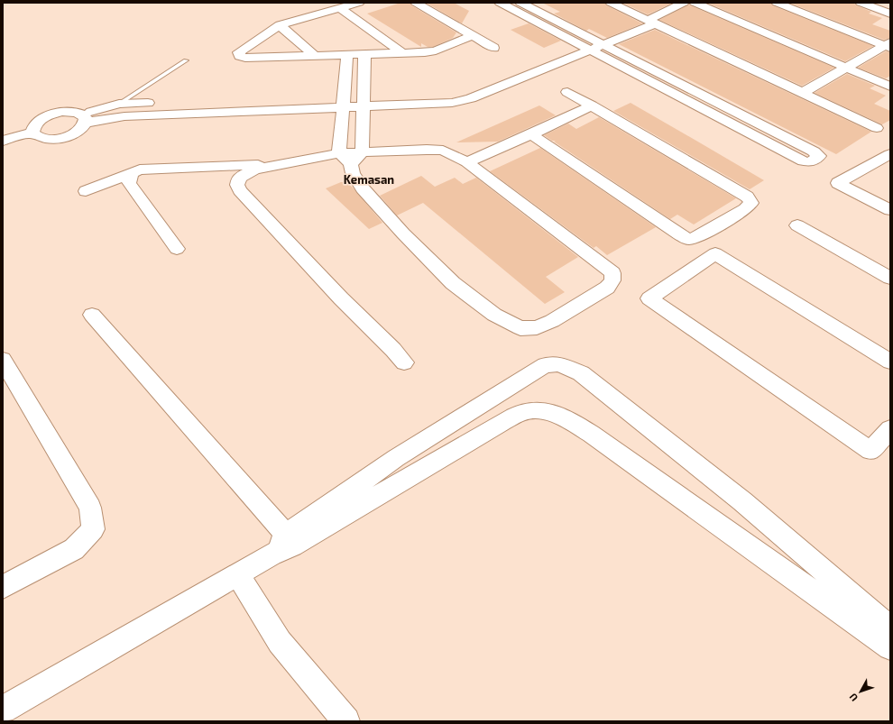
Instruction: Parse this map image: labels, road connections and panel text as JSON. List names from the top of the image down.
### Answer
{
  "districts": ["Kemasan"],
  "north": "bottom left"
}
